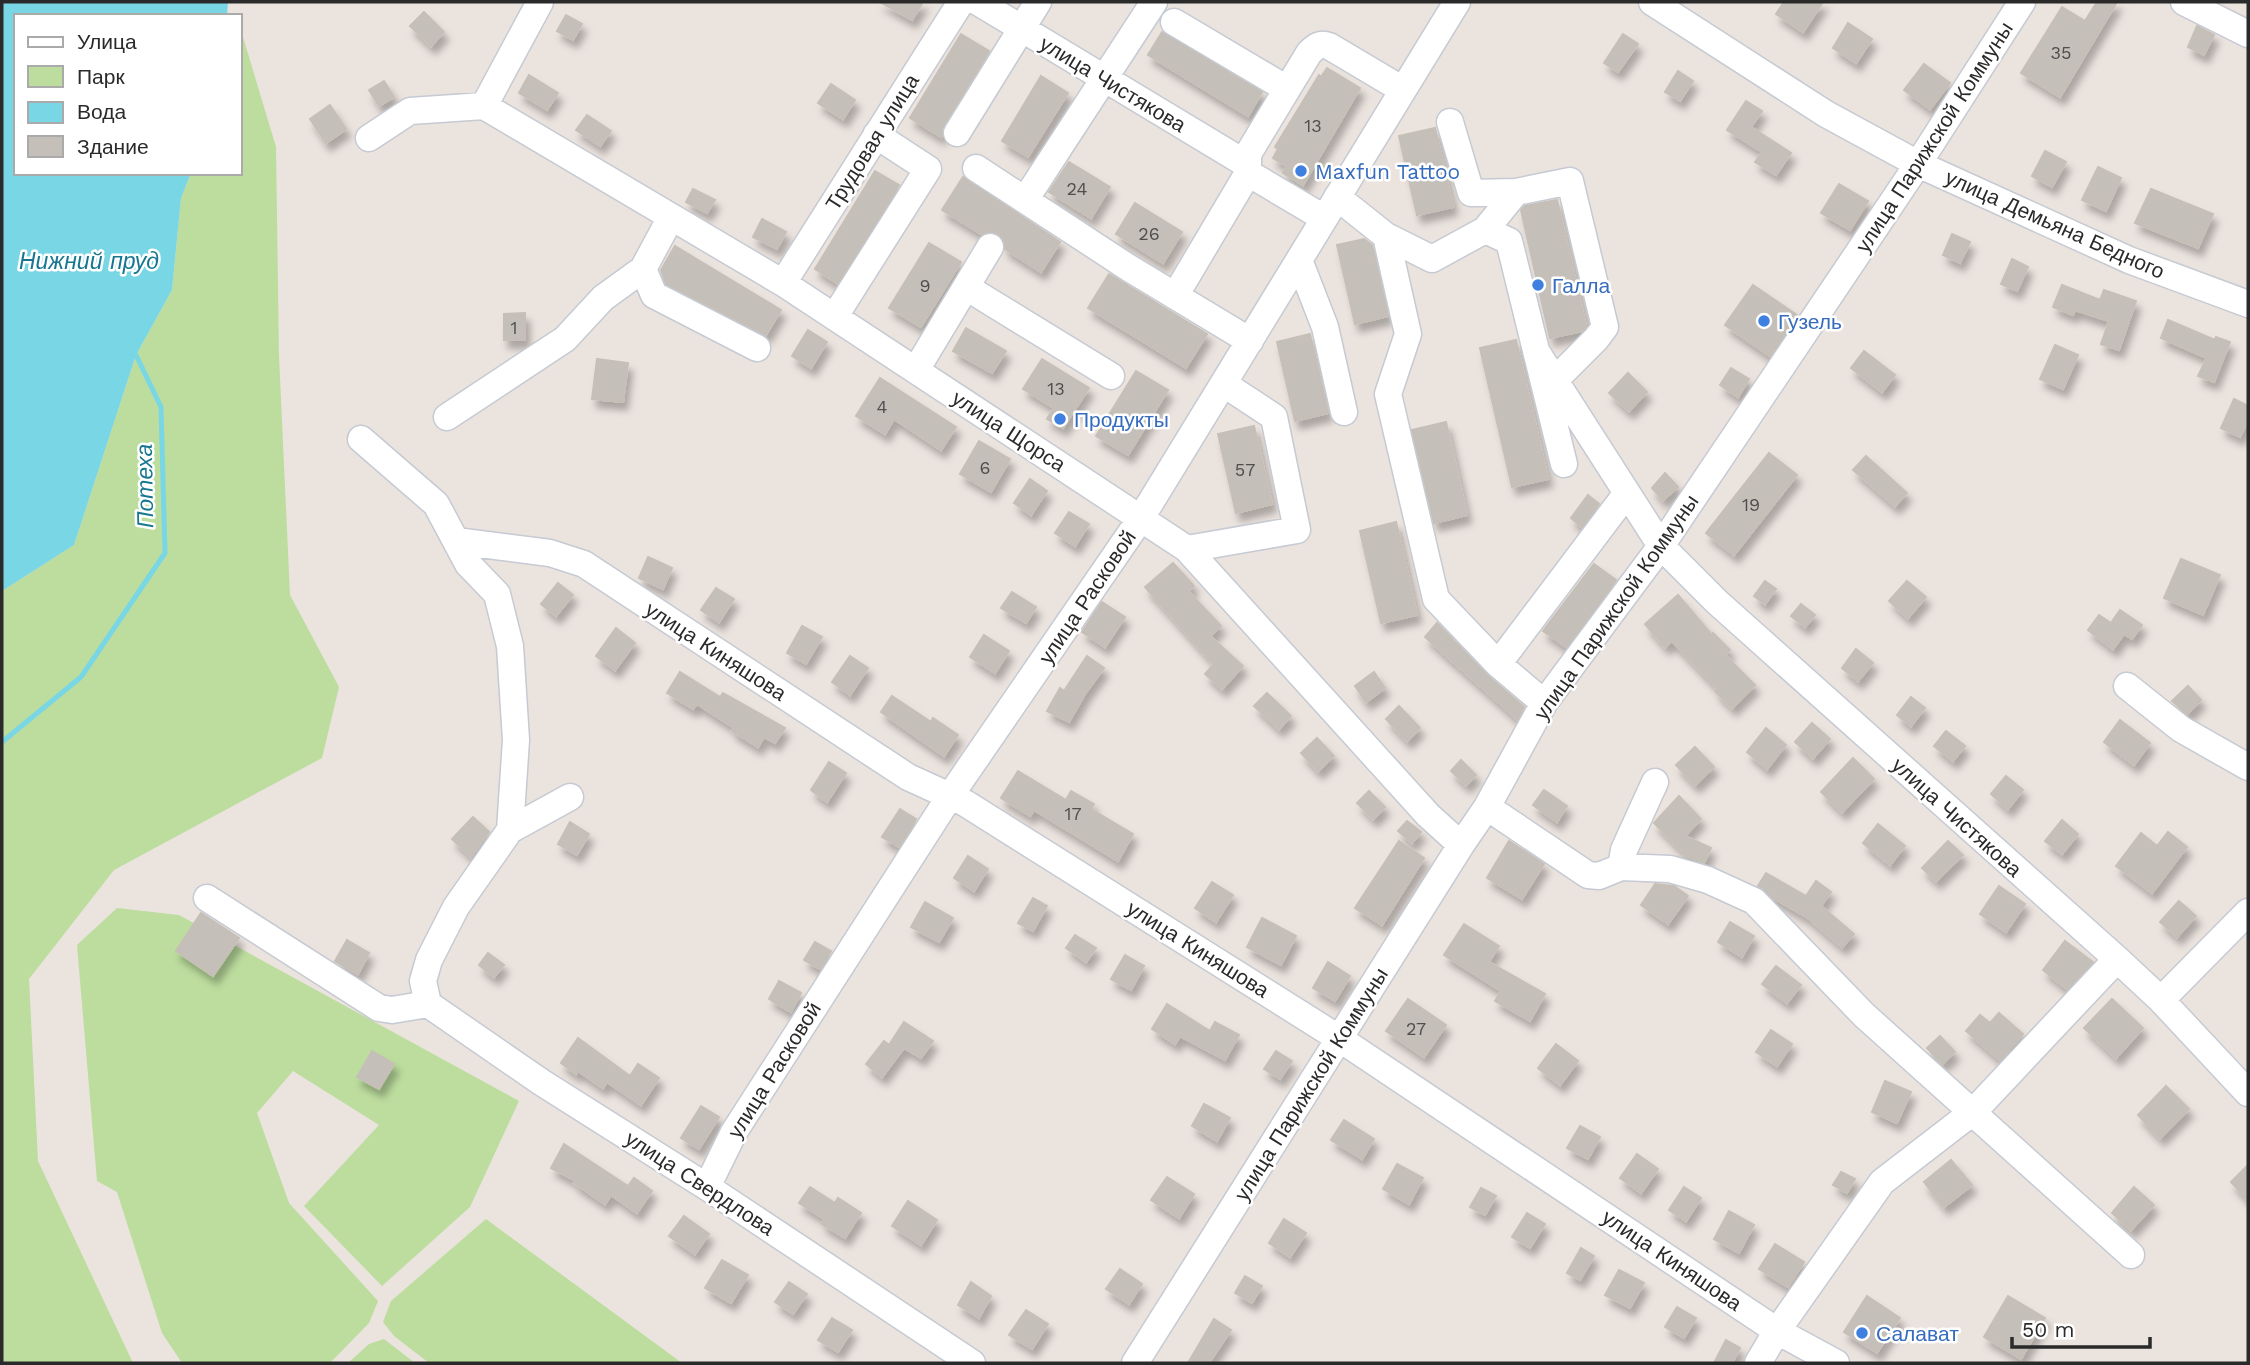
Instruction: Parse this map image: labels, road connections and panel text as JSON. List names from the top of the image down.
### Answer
{
  "streets": {
    "street": [
      "улица Чистякова",
      "улица Парижской Коммуны",
      "Трудовая улица",
      "улица Демьяна Бедного",
      "улица Щорса",
      "улица Расковой",
      "улица Киняшова",
      "улица Свердлова"
    ]
  },
  "crossings": [
    ["улица Чистякова", "улица Парижской Коммуны"],
    ["улица Чистякова", "улица Расковой"],
    ["улица Парижской Коммуны", "улица Демьяна Бедного"],
    ["улица Парижской Коммуны", "улица Щорса"],
    ["улица Парижской Коммуны", "улица Киняшова"],
    ["Трудовая улица", "улица Щорса"],
    ["улица Щорса", "улица Расковой"],
    ["улица Расковой", "улица Киняшова"],
    ["улица Расковой", "улица Свердлова"]
  ],
  "water": ["Нижний пруд", "Потеха"],
  "places": [
    "Maxfun Tattoo",
    "Галла",
    "Гузель",
    "Продукты",
    "Салават"
  ],
  "house_numbers": [
    "35",
    "13",
    "24",
    "26",
    "9",
    "1",
    "13",
    "4",
    "6",
    "57",
    "19",
    "17",
    "27"
  ],
  "legend": [
    "Улица",
    "Парк",
    "Вода",
    "Здание"
  ],
  "scale_bar": "50 m"
}
